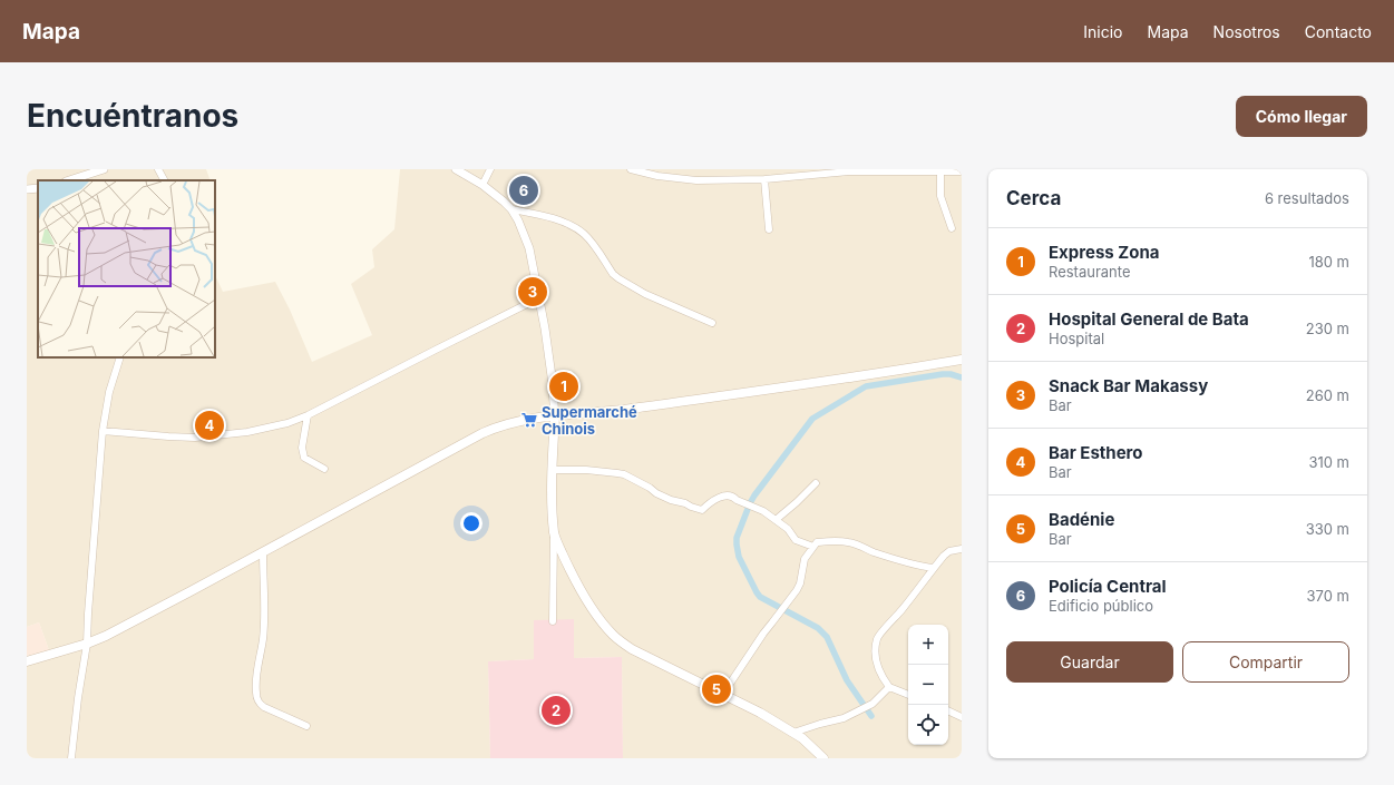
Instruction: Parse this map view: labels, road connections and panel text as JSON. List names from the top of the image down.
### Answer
{
  "places": {
    "supermarket": ["Supermarché Chinois"]
  },
  "page": {
    "header": "Mapa",
    "nav": [
      "Inicio",
      "Mapa",
      "Nosotros",
      "Contacto"
    ],
    "buttons": [
      "Cómo llegar",
      ["Guardar", "Compartir"]
    ],
    "title": "Encuéntranos",
    "heading": ["Cerca", "6 resultados"],
    "pins": [
      "6",
      "3",
      "1",
      "4",
      "5",
      "2"
    ],
    "list": [
      {
        "mark": "1",
        "name": "Express Zona",
        "note": "Restaurante",
        "value": "180 m"
      },
      {
        "mark": "2",
        "name": "Hospital General de Bata",
        "note": "Hospital",
        "value": "230 m"
      },
      {
        "mark": "3",
        "name": "Snack Bar Makassy",
        "note": "Bar",
        "value": "260 m"
      },
      {
        "mark": "4",
        "name": "Bar Esthero",
        "note": "Bar",
        "value": "310 m"
      },
      {
        "mark": "5",
        "name": "Badénie",
        "note": "Bar",
        "value": "330 m"
      },
      {
        "mark": "6",
        "name": "Policía Central",
        "note": "Edificio público",
        "value": "370 m"
      }
    ],
    "map_buttons": ["+", "−"]
  }
}
